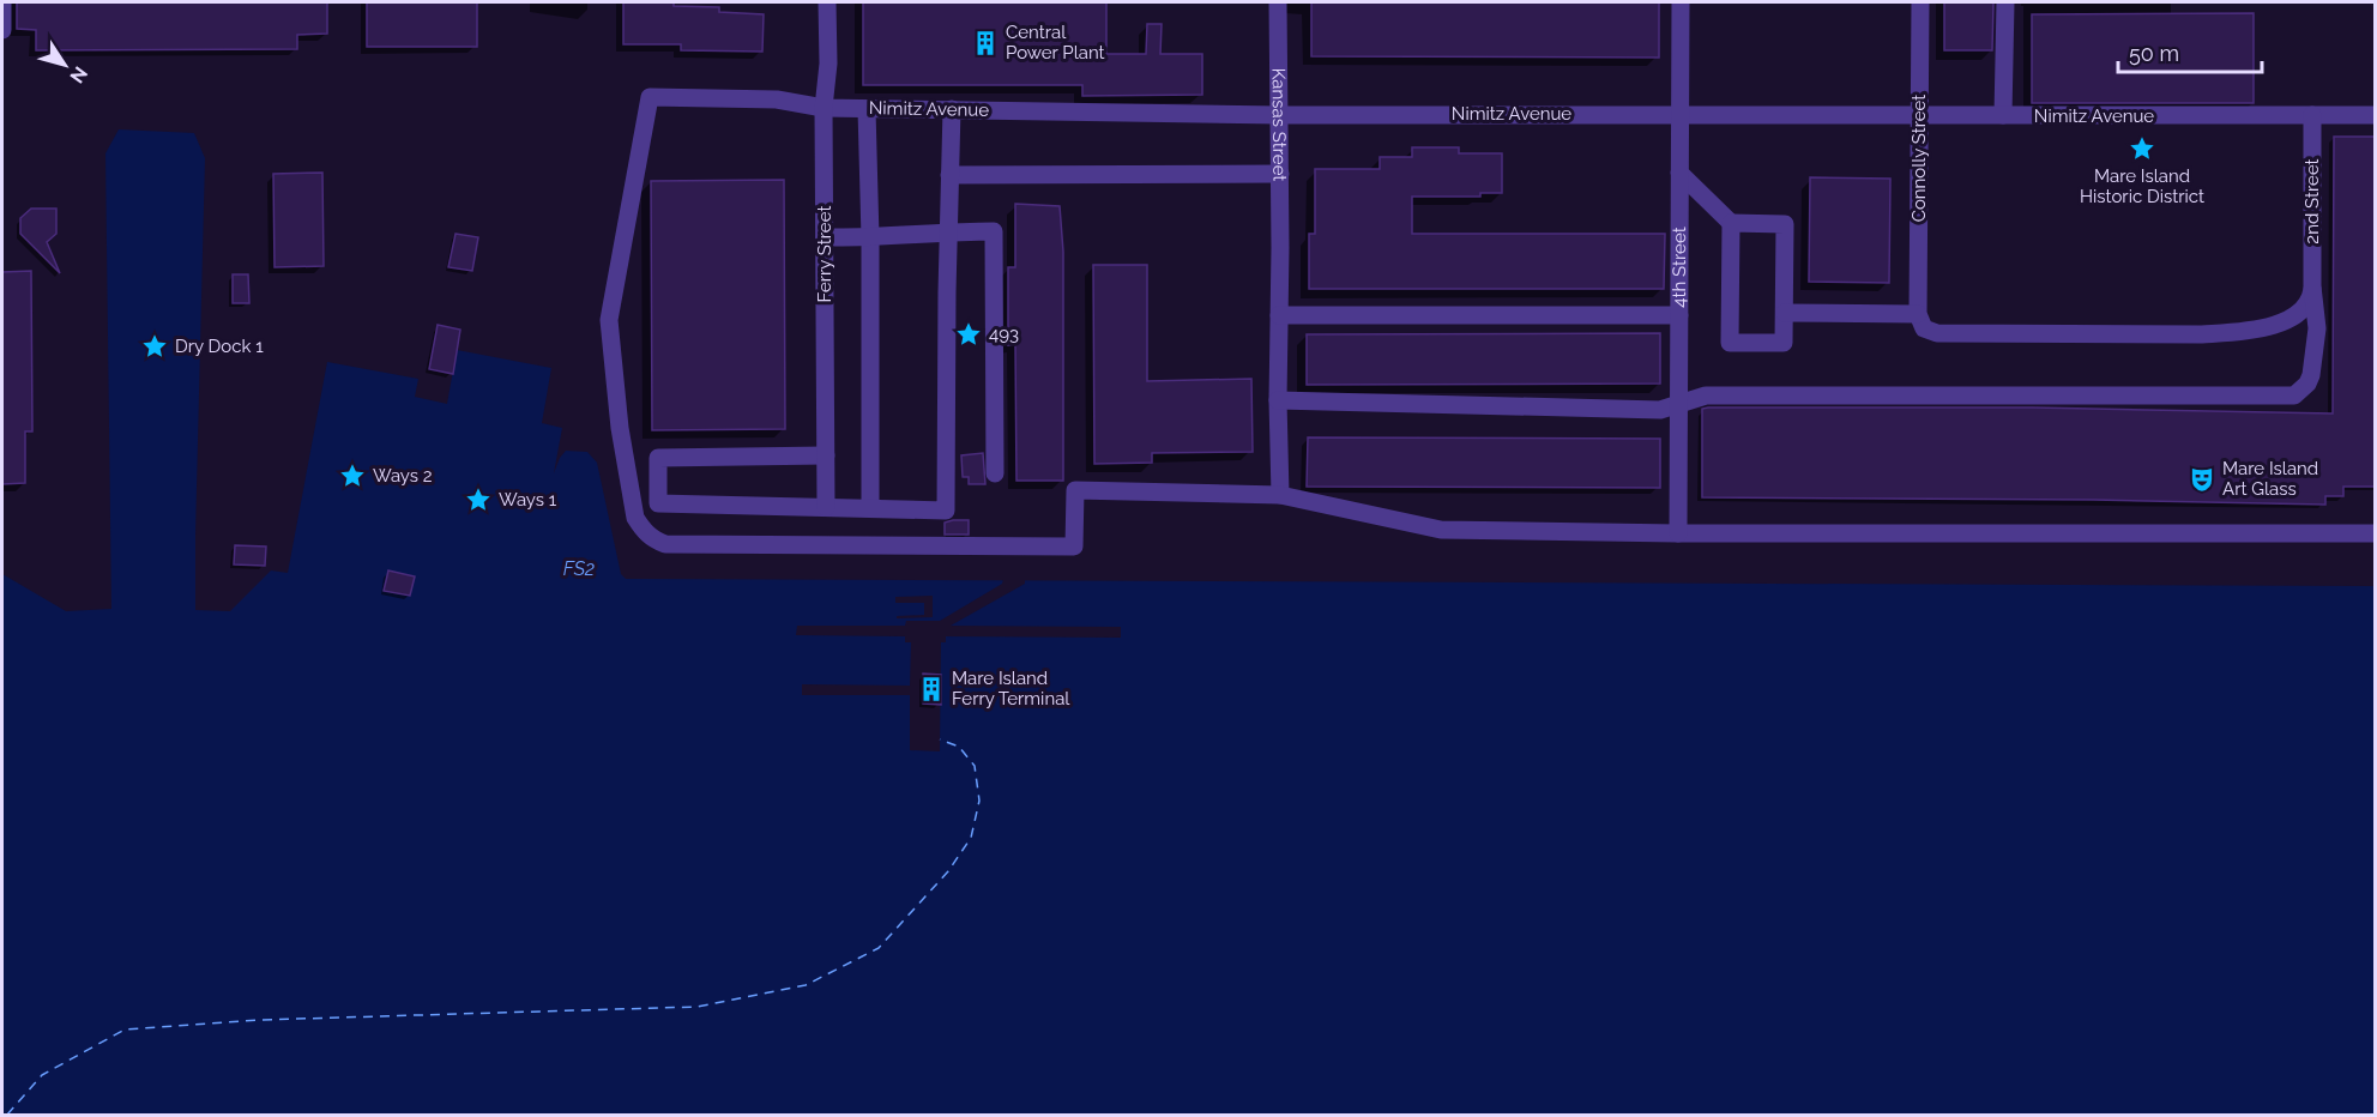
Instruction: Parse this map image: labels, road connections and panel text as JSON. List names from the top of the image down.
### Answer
{
  "streets": {
    "street": [
      "Nimitz Avenue",
      "Kansas Street",
      "Connolly Street",
      "2nd Street",
      "Ferry Street",
      "4th Street"
    ]
  },
  "crossings": [
    ["Nimitz Avenue", "Kansas Street"],
    ["Nimitz Avenue", "Connolly Street"],
    ["Nimitz Avenue", "2nd Street"],
    ["Nimitz Avenue", "Ferry Street"],
    ["Nimitz Avenue", "4th Street"],
    ["Kansas Street", "2nd Street"],
    ["2nd Street", "4th Street"]
  ],
  "water": ["FS2"],
  "places": {
    "building": ["Central Power Plant", "Mare Island Ferry Terminal"],
    "place": [
      "Mare Island Historic District",
      "493",
      "Dry Dock 1",
      "Ways 2",
      "Ways 1"
    ],
    "theatre": ["Mare Island Art Glass"]
  },
  "scale_bar": "50 m",
  "north": "bottom right"
}
